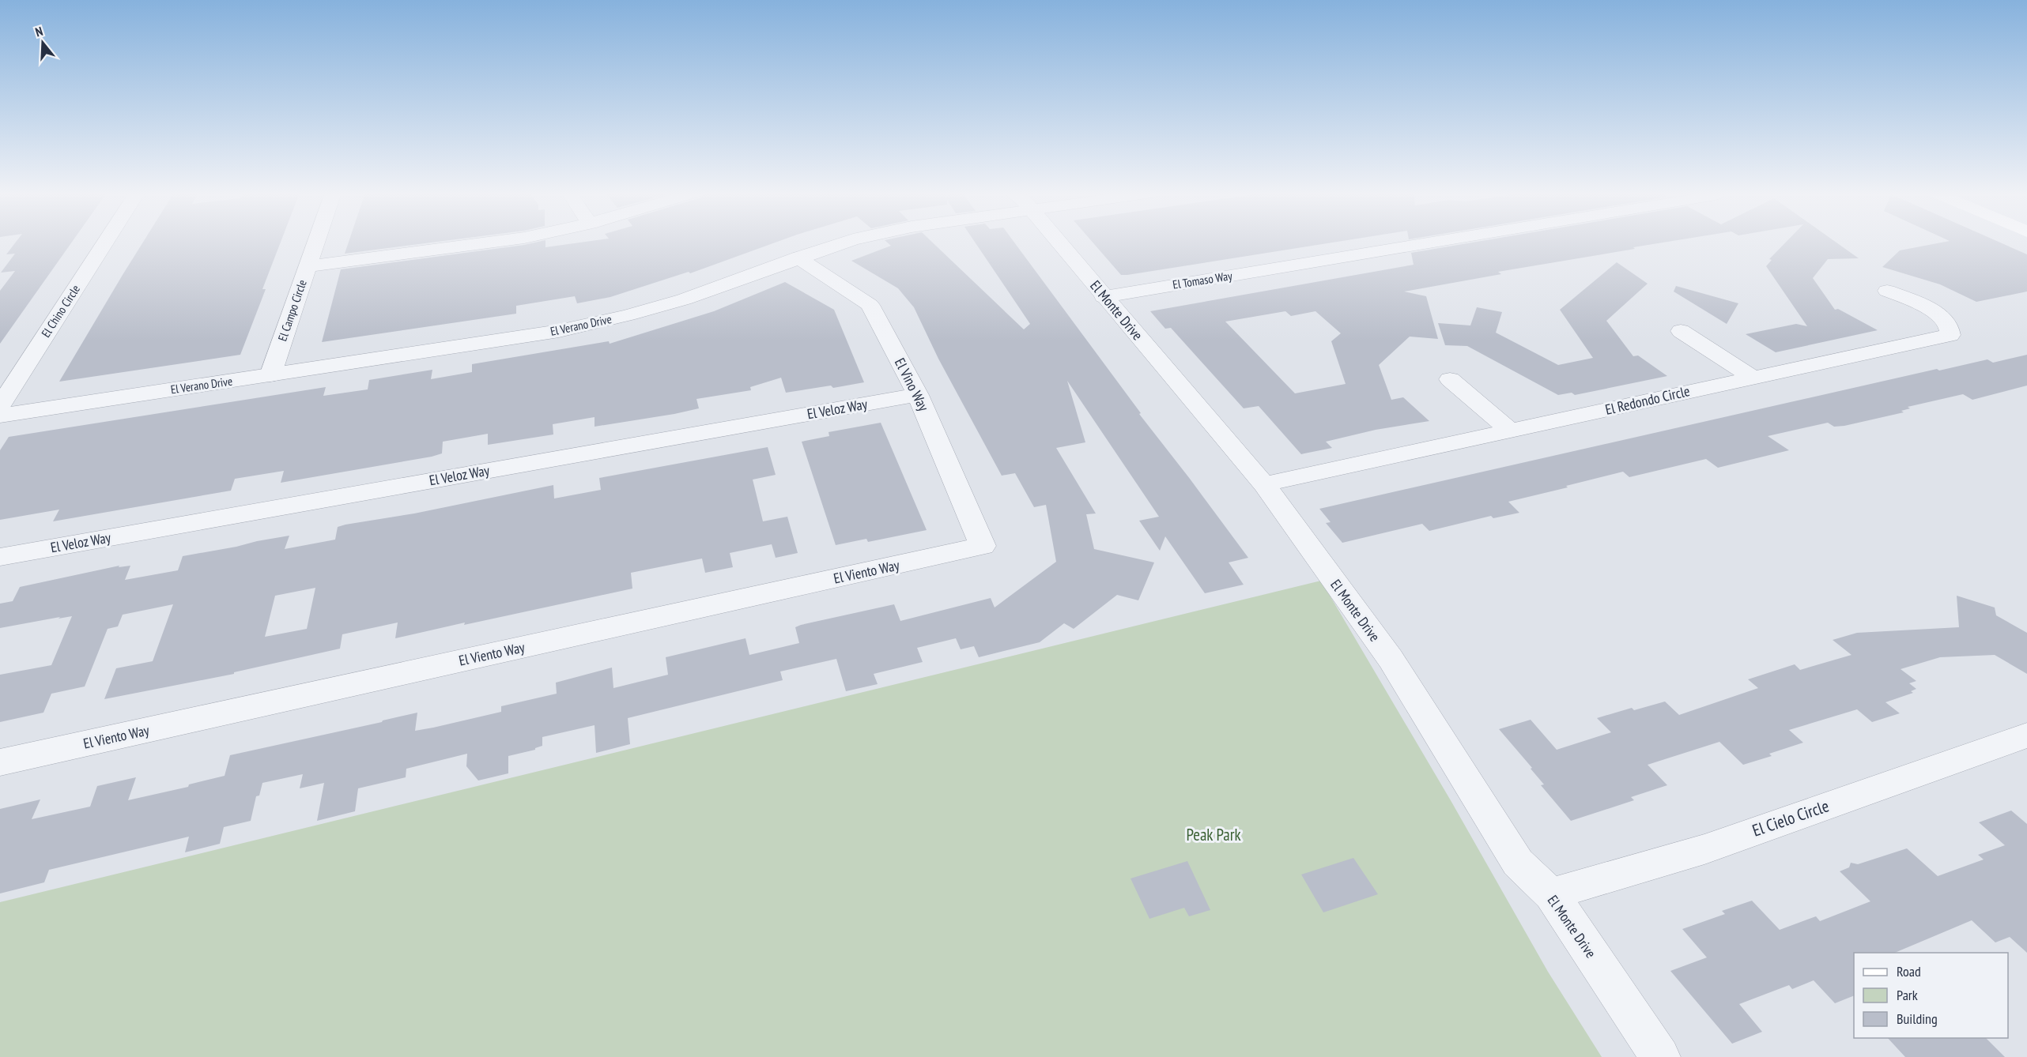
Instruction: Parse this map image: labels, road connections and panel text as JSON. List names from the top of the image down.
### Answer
{
  "streets": {
    "street": [
      "El Tomaso Way",
      "El Campo Circle",
      "El Monte Drive",
      "El Chino Circle",
      "El Verano Drive",
      "El Vino Way",
      "El Redondo Circle",
      "El Veloz Way",
      "El Viento Way",
      "El Cielo Circle"
    ]
  },
  "crossings": [
    ["El Tomaso Way", "El Monte Drive"],
    ["El Campo Circle", "El Verano Drive"],
    ["El Monte Drive", "El Redondo Circle"],
    ["El Monte Drive", "El Cielo Circle"],
    ["El Verano Drive", "El Vino Way"],
    ["El Vino Way", "El Veloz Way"],
    ["El Vino Way", "El Viento Way"]
  ],
  "parks": ["Peak Park"],
  "legend": ["Road", "Park", "Building"],
  "north": "top"
}
